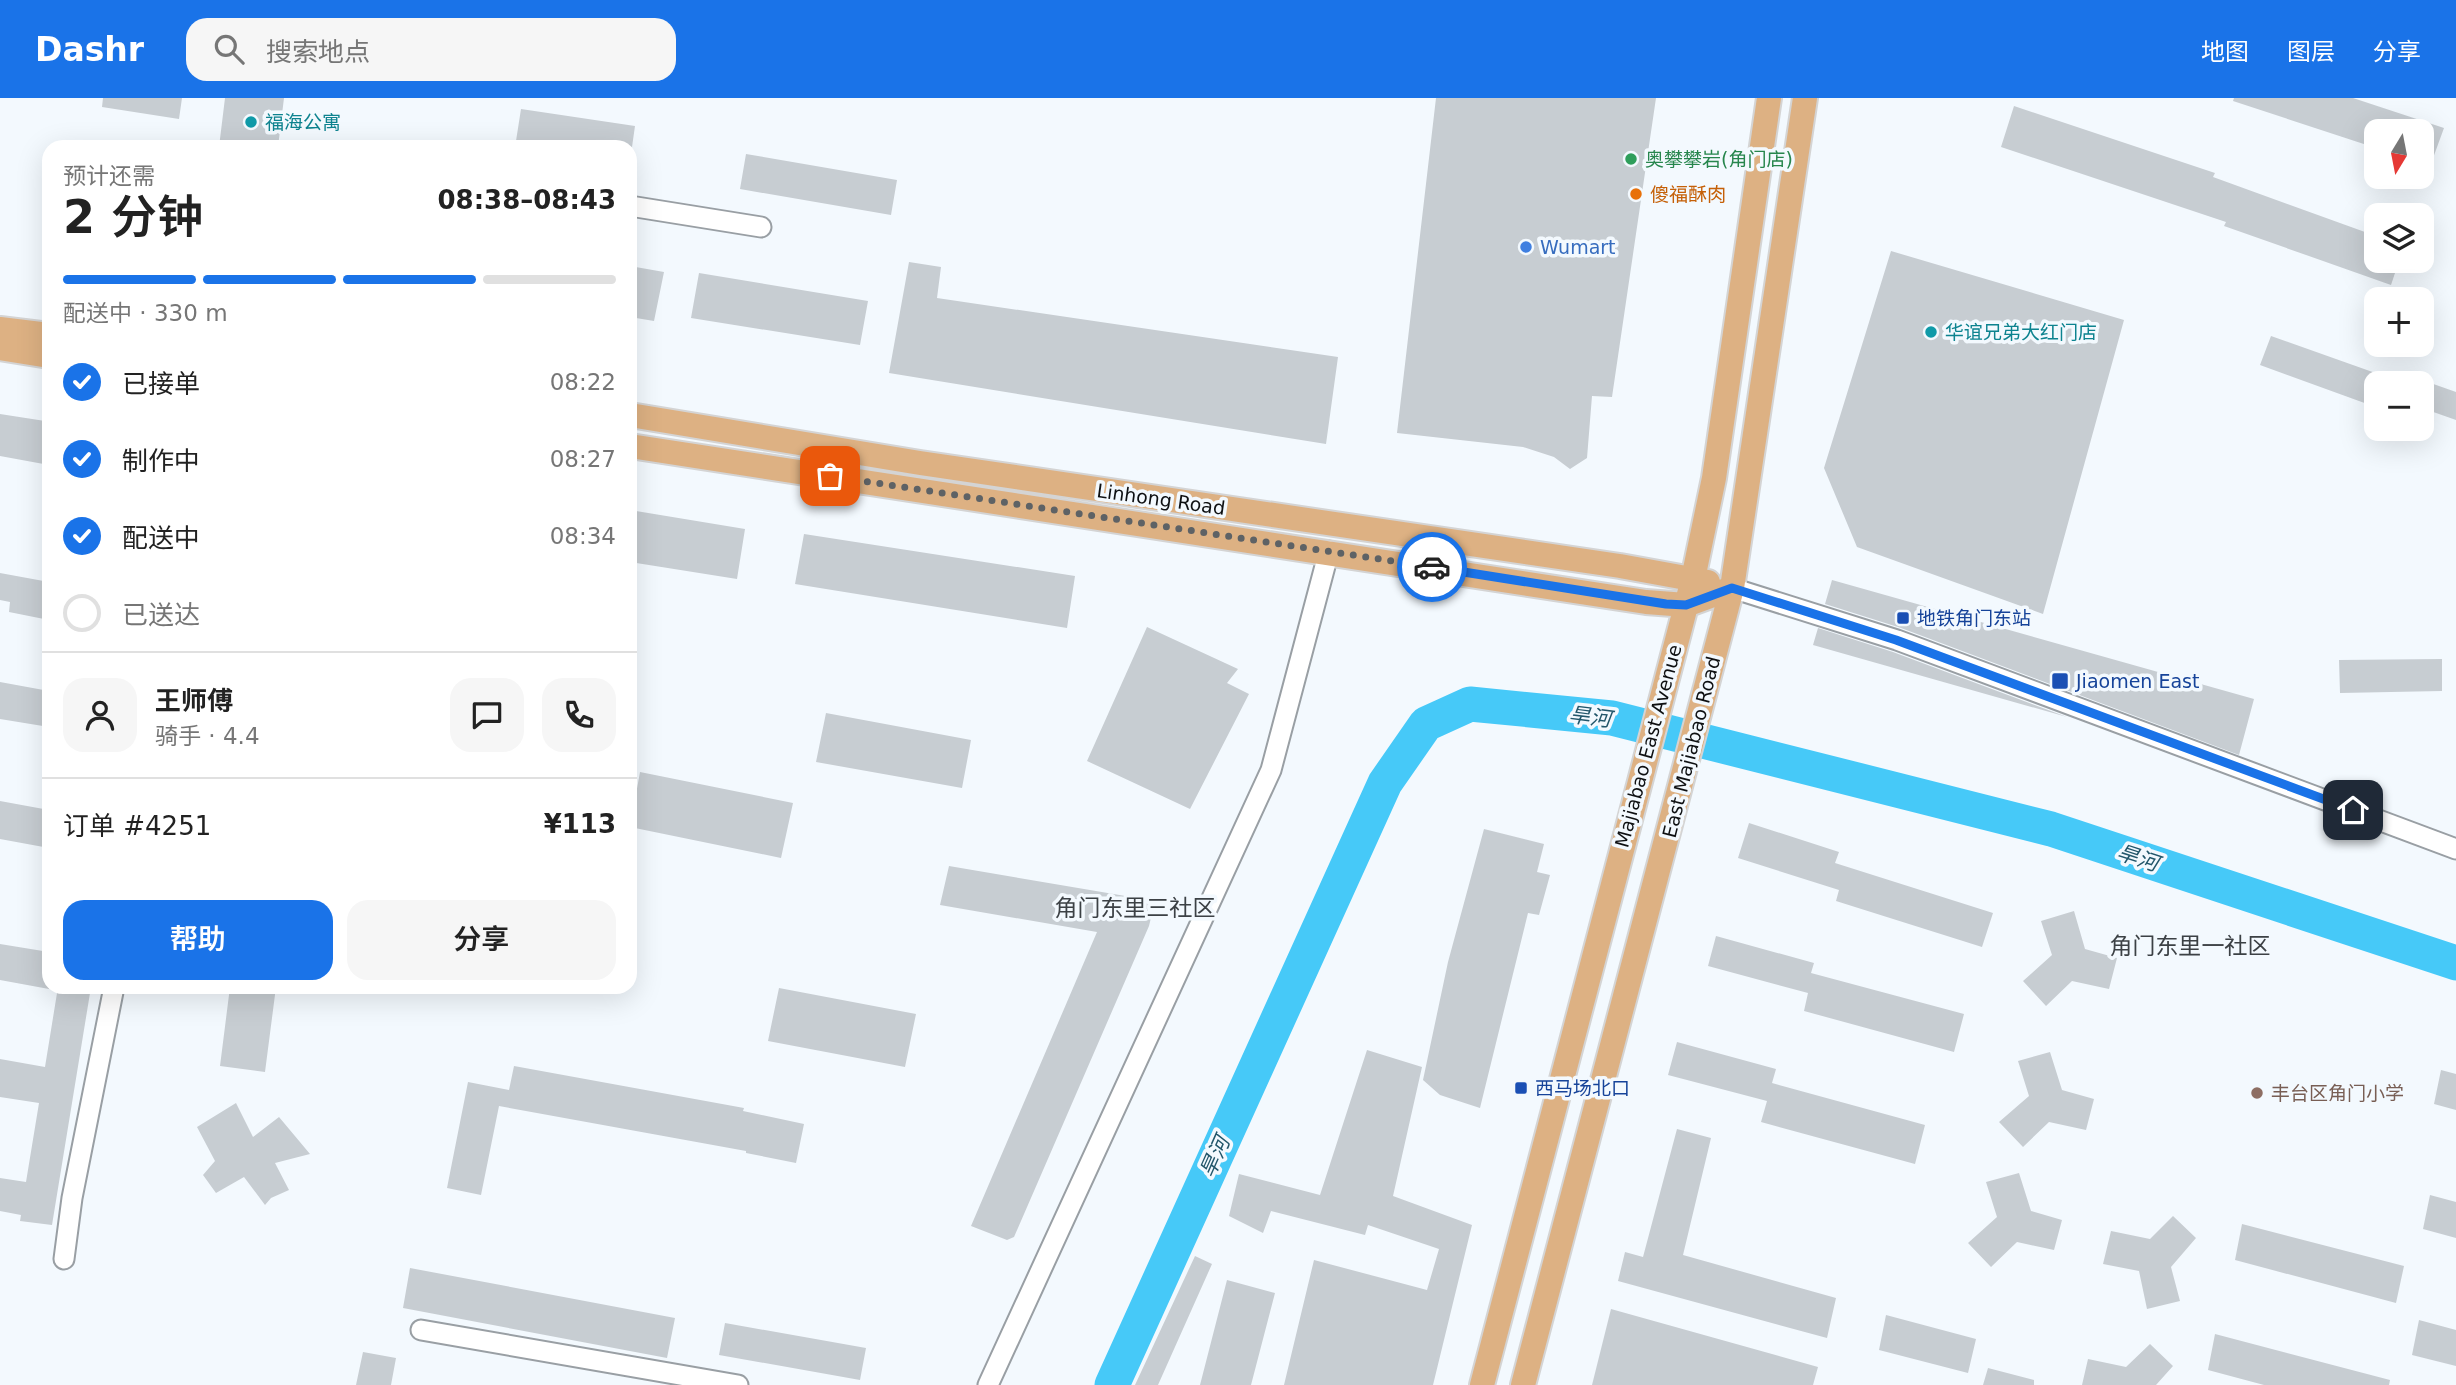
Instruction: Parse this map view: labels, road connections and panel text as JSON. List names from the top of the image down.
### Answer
{
  "streets": {
    "main road": ["Linhong Road", "Majiabao East Avenue", "East Majiabao Road"]
  },
  "crossings": [
    ["Linhong Road", "Majiabao East Avenue"],
    ["Linhong Road", "East Majiabao Road"]
  ],
  "districts": ["角门东里三社区", "角门东里一社区"],
  "water": ["旱河"],
  "places": {
    "other": [
      "福海公寓",
      "奥攀攀岩(角门店)",
      "傻福酥肉",
      "Wumart",
      "华谊兄弟大红门店",
      "丰台区角门小学"
    ],
    "transit": ["地铁角门东站", "Jiaomen East", "西马场北口"]
  },
  "north": "bottom",
  "page": {
    "header": "Dashr",
    "search": "搜索地点",
    "nav": ["地图", "图层", "分享"],
    "map_buttons": ["+", "−"],
    "heading": ["2 分钟", "预计还需", "08:38–08:43"],
    "panel": [
      "王师傅",
      "骑手 · 4.4",
      "订单 #4251",
      "¥113"
    ],
    "bar": "配送中 · 330 m",
    "list": [
      ["已接单", "08:22"],
      ["制作中", "08:27"],
      ["配送中", "08:34"],
      "已送达"
    ],
    "buttons": ["帮助", "分享"]
  }
}
